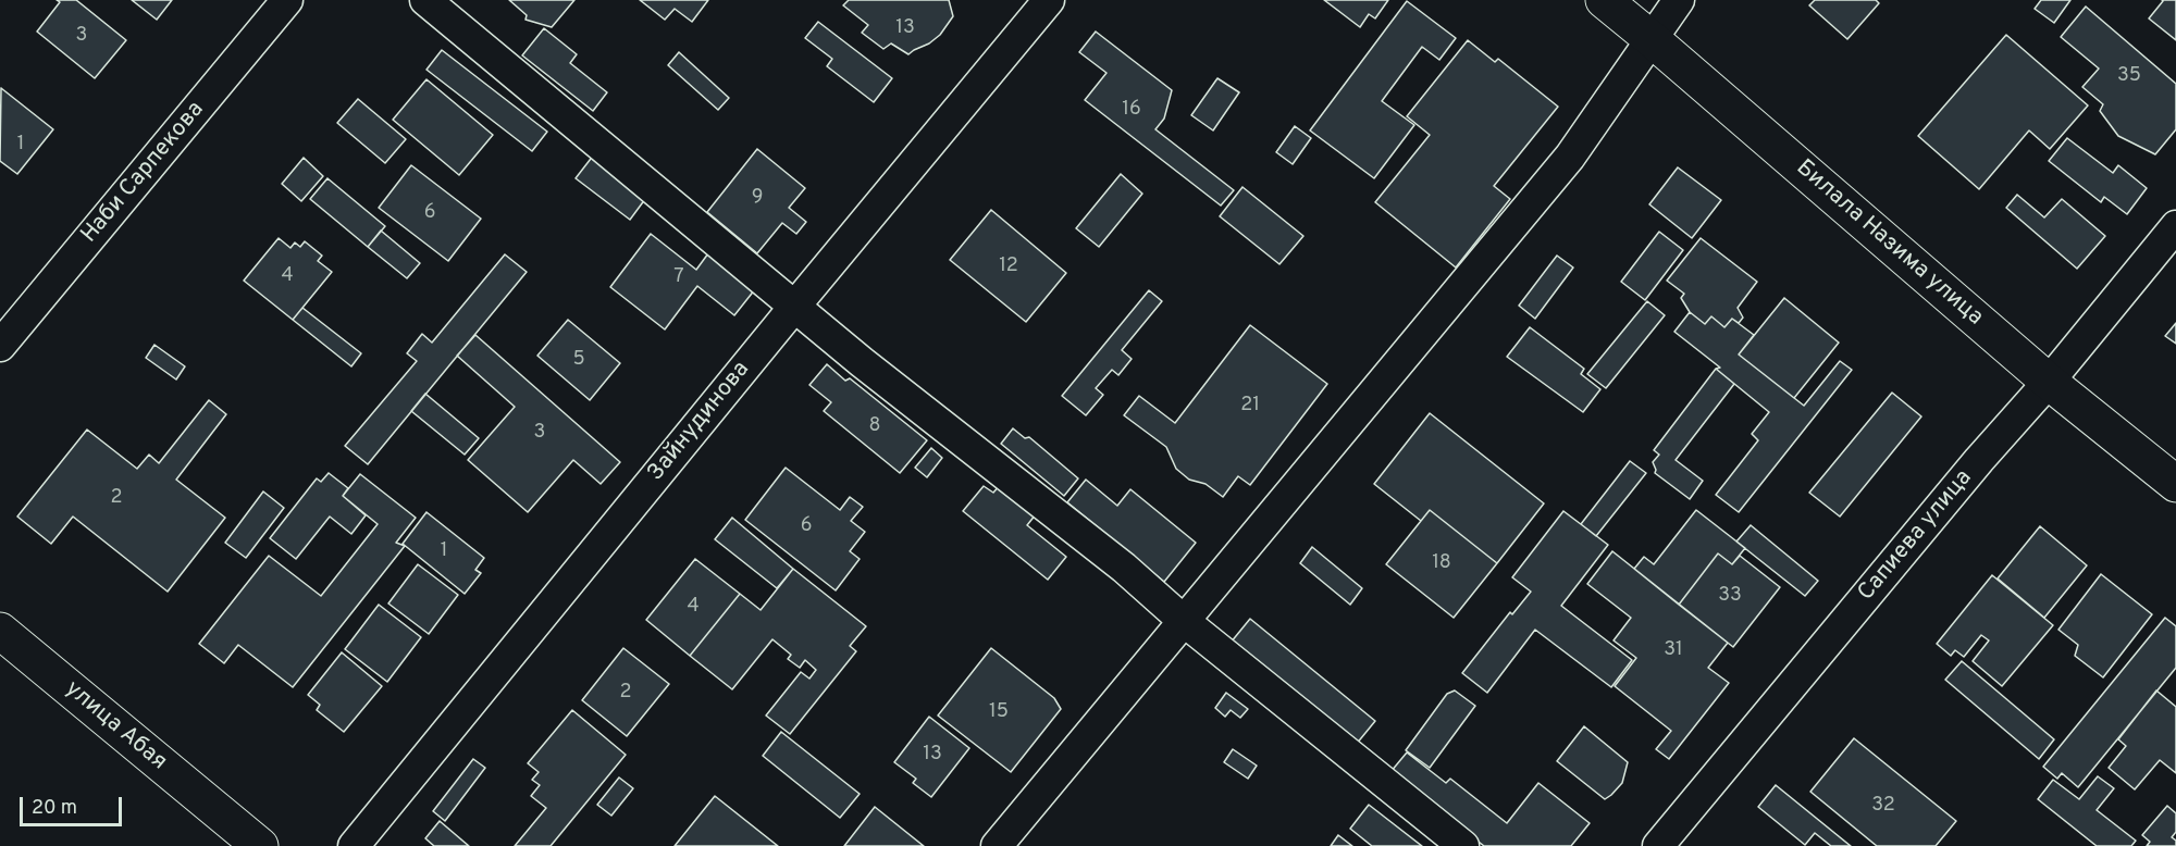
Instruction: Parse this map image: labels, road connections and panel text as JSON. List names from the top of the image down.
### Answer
{
  "streets": {
    "street": [
      "Наби Сарпекова",
      "Билала Назима улица",
      "Зайнудинова",
      "Сапиева улица",
      "улица Абая"
    ]
  },
  "crossings": [
    ["Билала Назима улица", "Сапиева улица"]
  ],
  "house_numbers": [
    "13",
    "3",
    "35",
    "16",
    "1",
    "9",
    "6",
    "12",
    "4",
    "7",
    "5",
    "21",
    "8",
    "3",
    "2",
    "6",
    "1",
    "18",
    "33",
    "4",
    "31",
    "2",
    "15",
    "13",
    "32"
  ],
  "scale_bar": "20 m"
}
